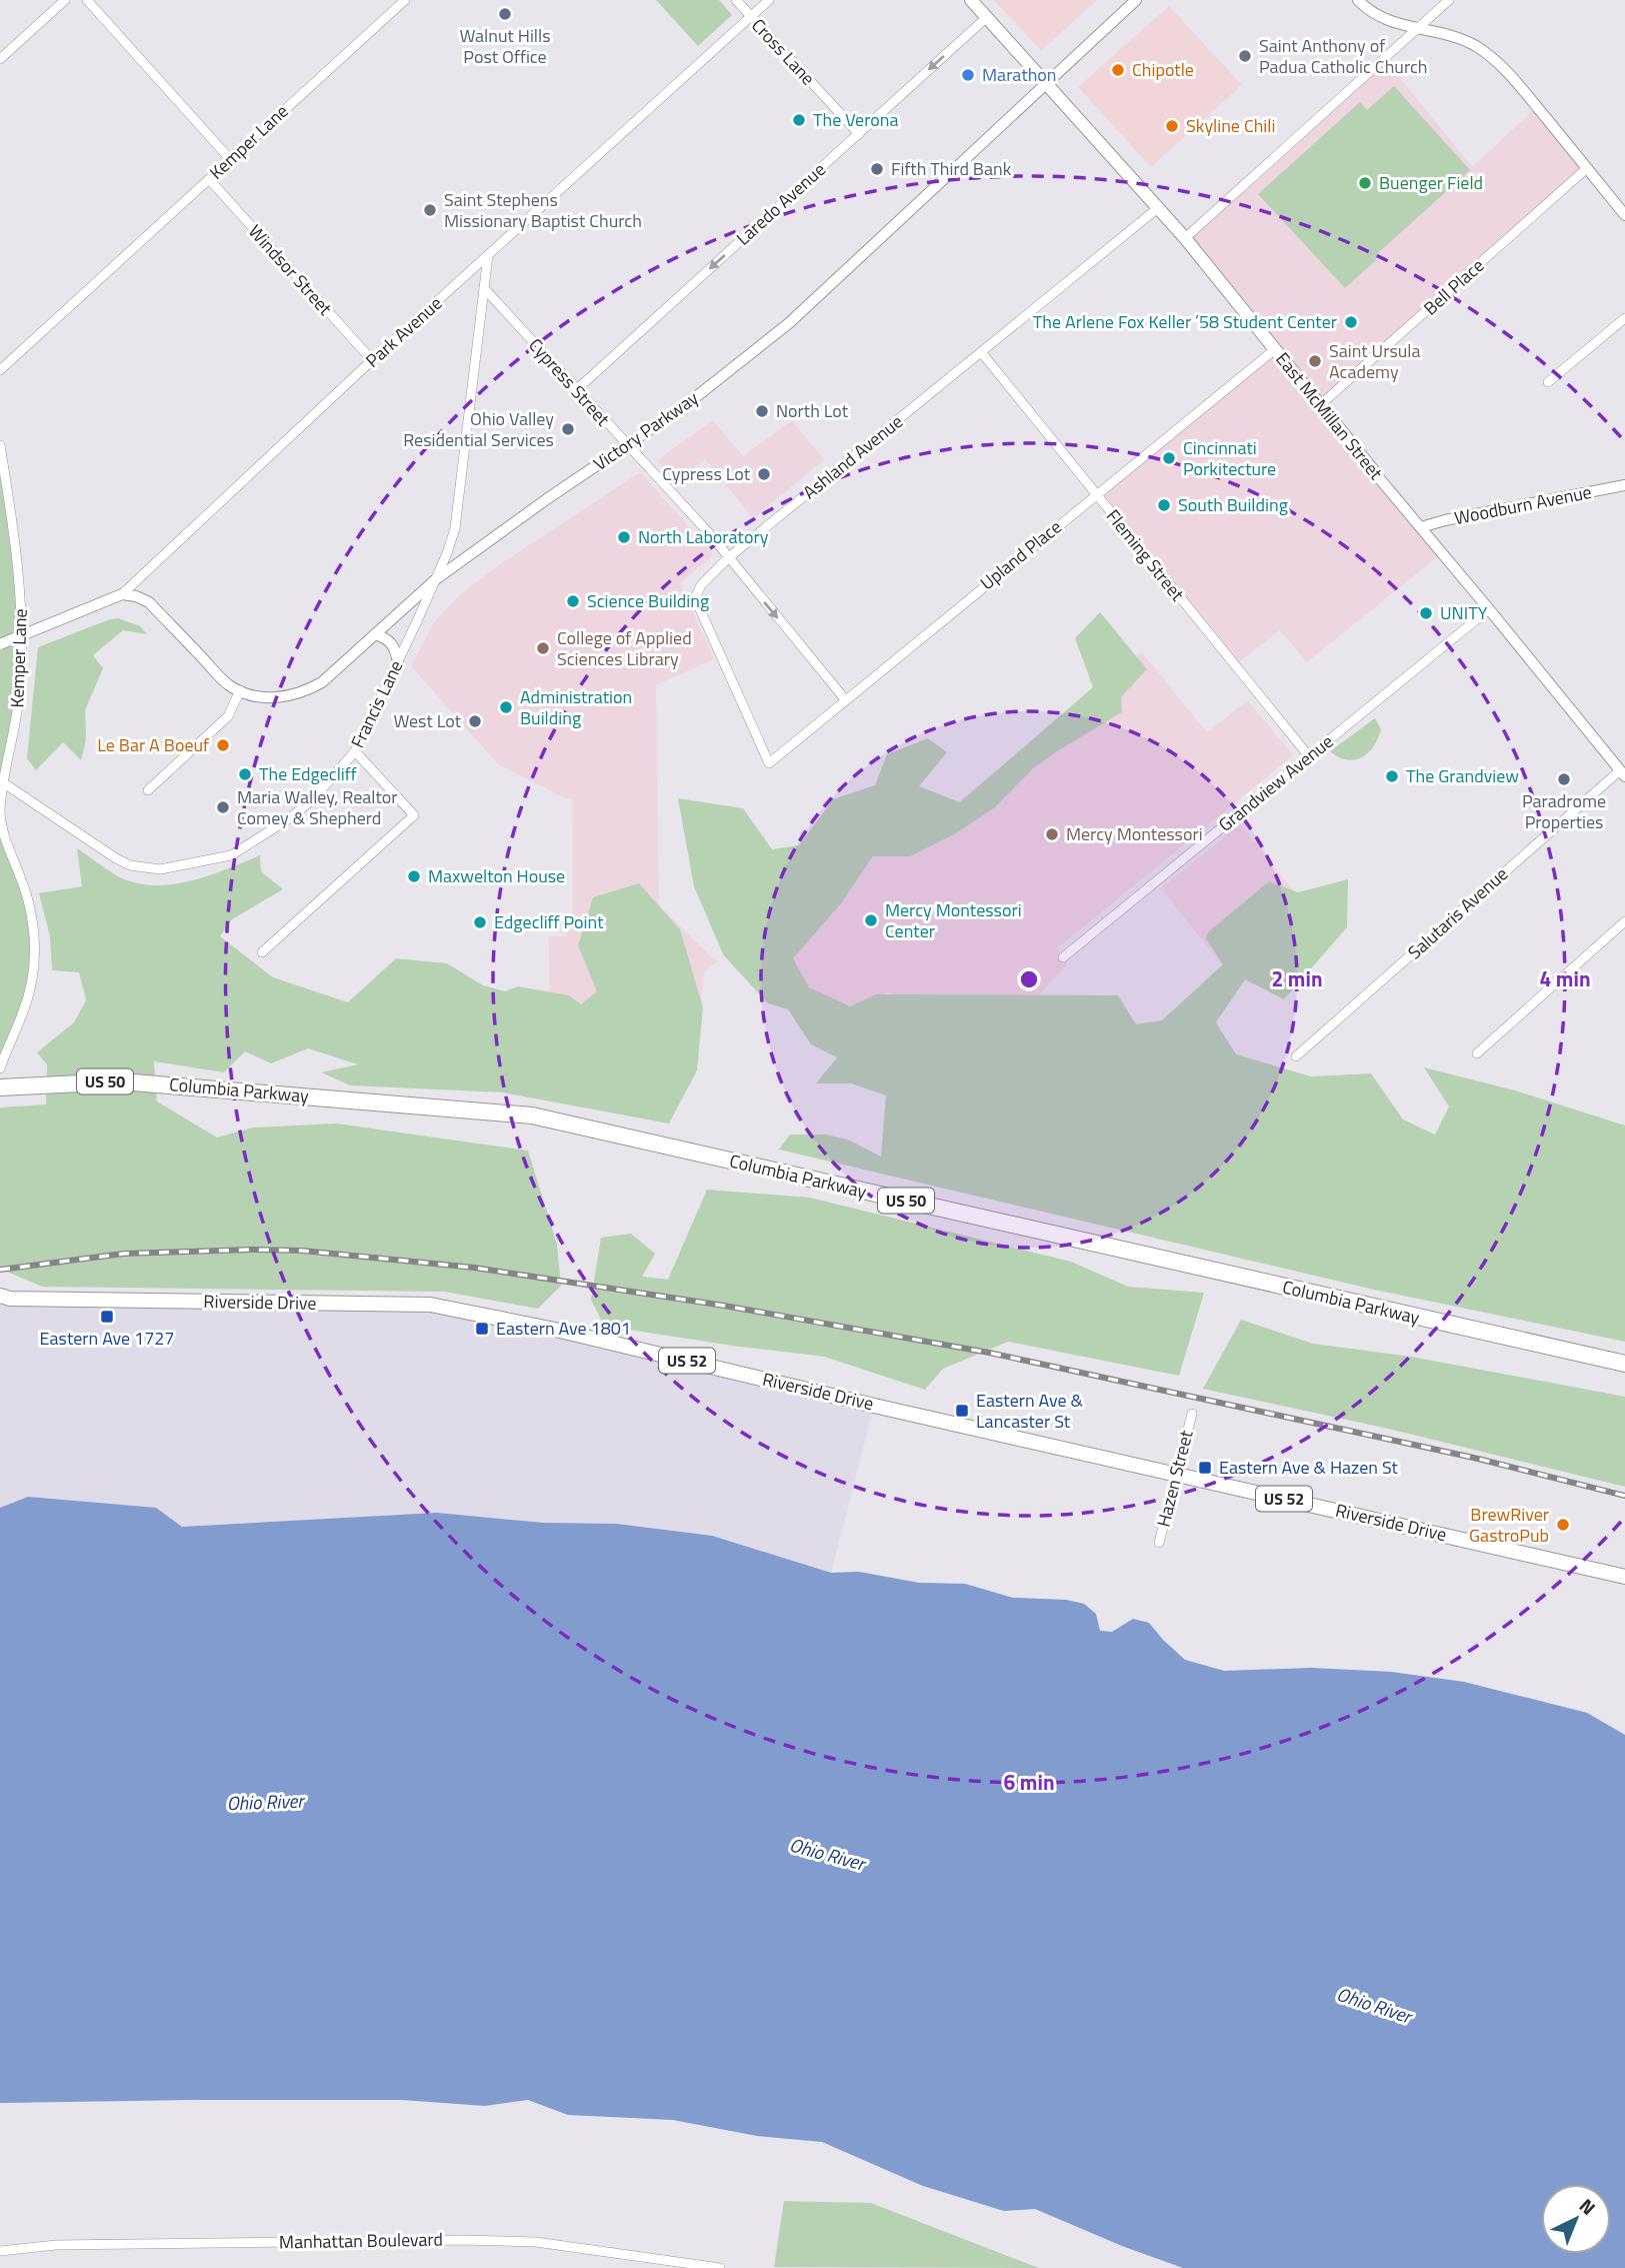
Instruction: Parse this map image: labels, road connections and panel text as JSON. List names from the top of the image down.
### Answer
{
  "streets": {
    "highway": ["US 50", "Columbia Parkway"],
    "main road": ["East McMillan Street", "Riverside Drive", "US 52"],
    "street": [
      "Cross Lane",
      "Kemper Lane",
      "Laredo Avenue",
      "Windsor Street",
      "Bell Place",
      "Park Avenue",
      "Cypress Street",
      "Victory Parkway",
      "Ashland Avenue",
      "Woodburn Avenue",
      "Upland Place",
      "Fleming Street",
      "Francis Lane",
      "Grandview Avenue",
      "Salutaris Avenue",
      "Hazen Street",
      "Manhattan Boulevard"
    ]
  },
  "crossings": [
    ["Cross Lane", "Laredo Avenue"],
    ["Cross Lane", "Park Avenue"],
    ["Kemper Lane", "Windsor Street"],
    ["Kemper Lane", "Francis Lane"],
    ["Laredo Avenue", "Cypress Street"],
    ["Laredo Avenue", "East McMillan Street"],
    ["Windsor Street", "Park Avenue"],
    ["Bell Place", "East McMillan Street"],
    ["Park Avenue", "Victory Parkway"],
    ["Park Avenue", "Francis Lane"],
    ["Cypress Street", "Victory Parkway"],
    ["Cypress Street", "Ashland Avenue"],
    ["Cypress Street", "Upland Place"],
    ["Cypress Street", "Francis Lane"],
    ["East McMillan Street", "Victory Parkway"],
    ["East McMillan Street", "Ashland Avenue"],
    ["East McMillan Street", "Woodburn Avenue"],
    ["East McMillan Street", "Upland Place"],
    ["East McMillan Street", "Grandview Avenue"],
    ["East McMillan Street", "Salutaris Avenue"],
    ["Victory Parkway", "Francis Lane"],
    ["Ashland Avenue", "Upland Place"],
    ["Ashland Avenue", "Fleming Street"],
    ["Upland Place", "Fleming Street"],
    ["Fleming Street", "Grandview Avenue"],
    ["Riverside Drive", "Hazen Street"]
  ],
  "one_way": ["Laredo Avenue"],
  "water": ["Ohio River"],
  "places": {
    "other": [
      "Walnut Hills Post Office",
      "Saint Anthony of Padua Catholic Church",
      "Chipotle",
      "Marathon",
      "The Verona",
      "Skyline Chili",
      "Fifth Third Bank",
      "Buenger Field",
      "Saint Stephens Missionary Baptist Church",
      "The Arlene Fox Keller ’58 Student Center",
      "Saint Ursula Academy",
      "North Lot",
      "Ohio Valley Residential Services",
      "Cincinnati Porkitecture",
      "Cypress Lot",
      "South Building",
      "North Laboratory",
      "Science Building",
      "UNITY",
      "College of Applied Sciences Library",
      "Administration Building",
      "West Lot",
      "Le Bar A Boeuf",
      "The Edgecliff",
      "The Grandview",
      "Paradrome Properties",
      "Maria Walley, Realtor Comey & Shepherd",
      "Mercy Montessori",
      "Maxwelton House",
      "Mercy Montessori Center",
      "Edgecliff Point",
      "BrewRiver GastroPub"
    ],
    "transit": [
      "Eastern Ave 1727",
      "Eastern Ave 1801",
      "Eastern Ave & Lancaster St",
      "Eastern Ave & Hazen St"
    ]
  },
  "north": "top right",
  "rings": ["2 min", "4 min", "6 min"]
}
